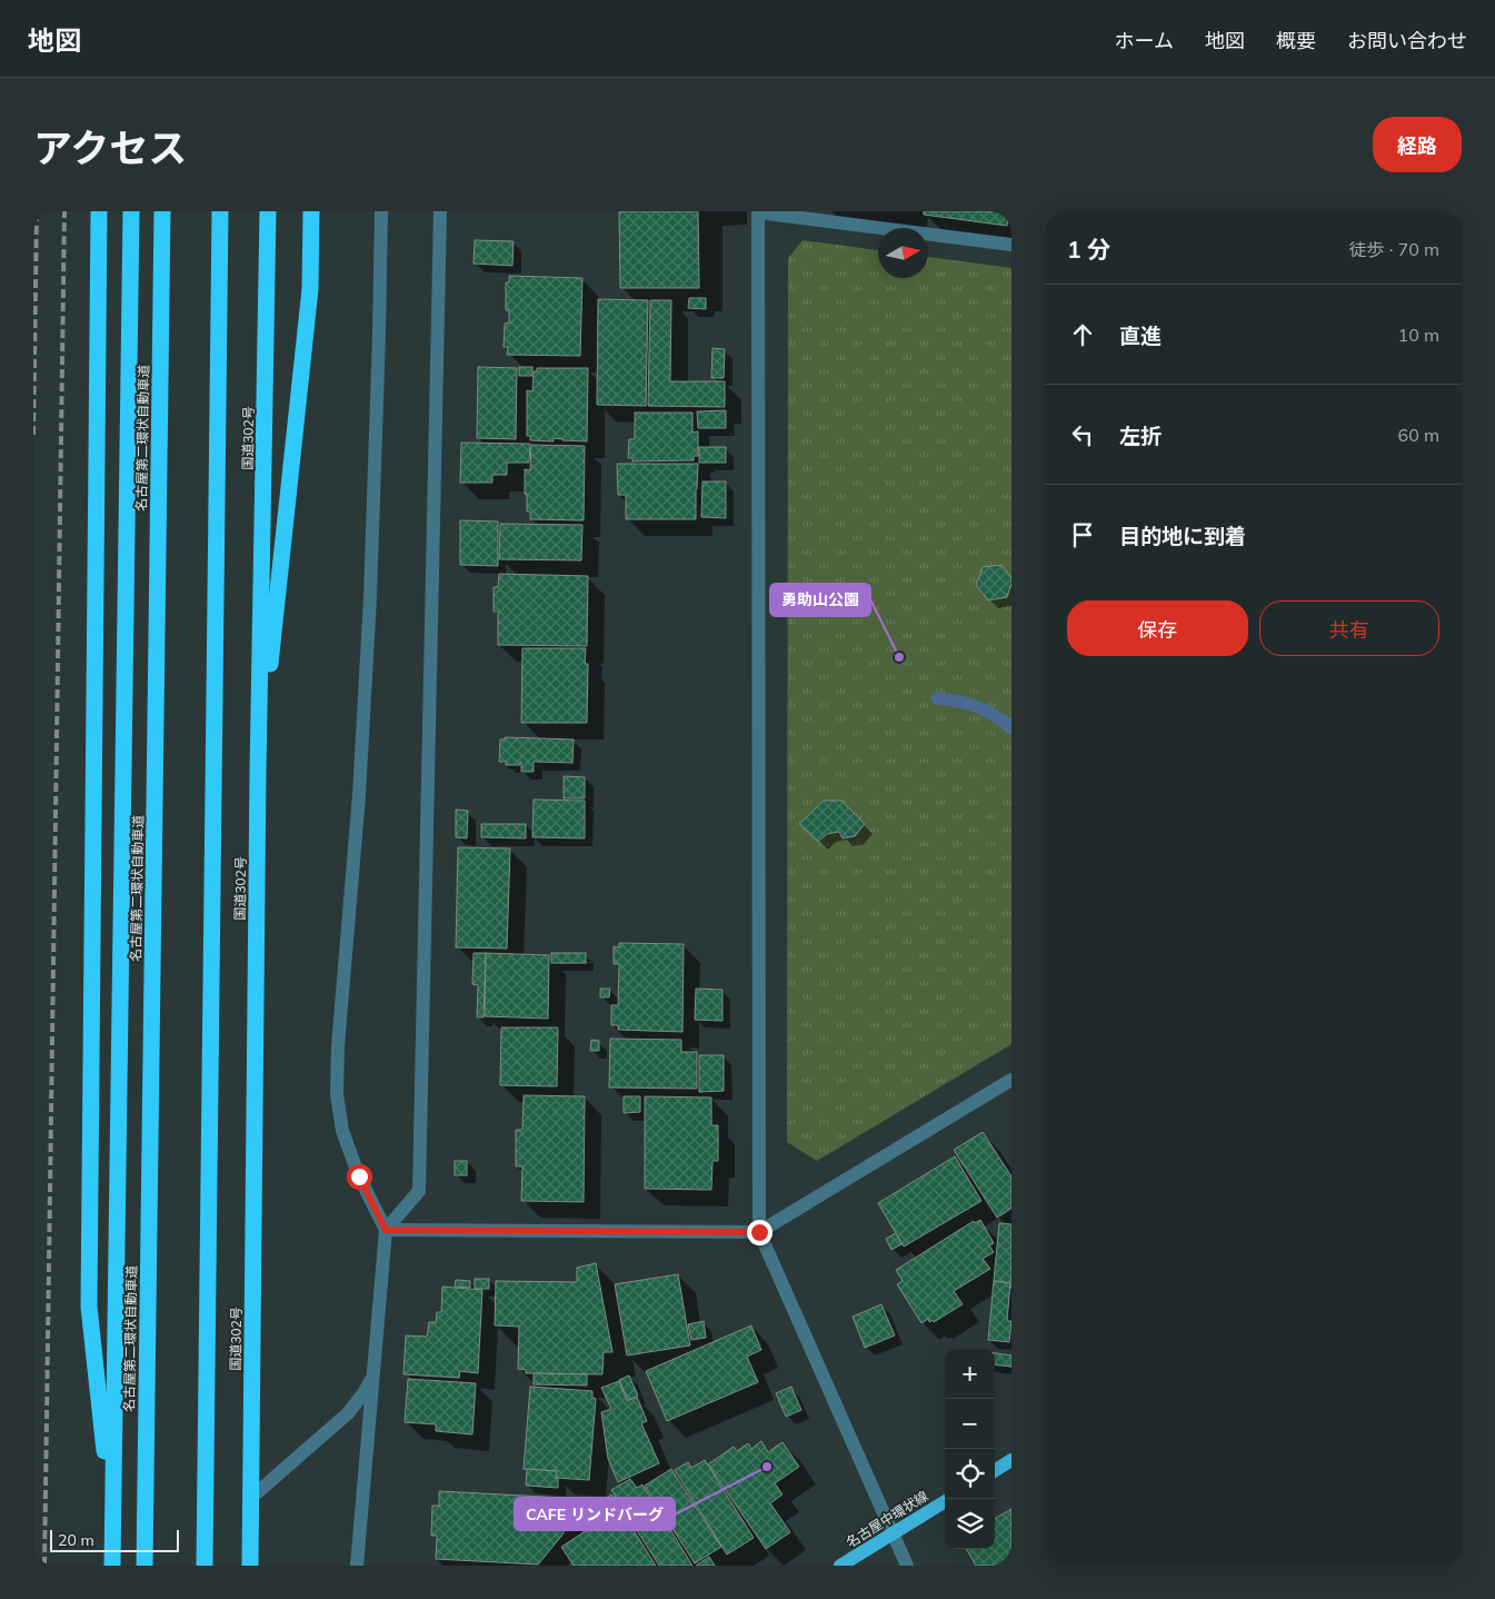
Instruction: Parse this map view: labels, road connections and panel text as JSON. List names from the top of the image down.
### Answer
{
  "streets": {
    "highway": ["名古屋第二環状自動車道", "国道302号"],
    "main road": ["名古屋中環状線"]
  },
  "places": ["勇助山公園", "CAFE リンドバーグ"],
  "scale_bar": "20 m",
  "north": "right",
  "page": {
    "header": "地図",
    "nav": [
      "ホーム",
      "地図",
      "概要",
      "お問い合わせ"
    ],
    "title": "アクセス",
    "buttons": [
      "経路",
      ["保存", "共有"]
    ],
    "heading": ["1 分", "徒歩 · 70 m"],
    "list": [
      ["直進", "10 m"],
      ["左折", "60 m"],
      "目的地に到着"
    ],
    "map_buttons": ["+", "−"],
    "scale": "20 m"
  }
}
